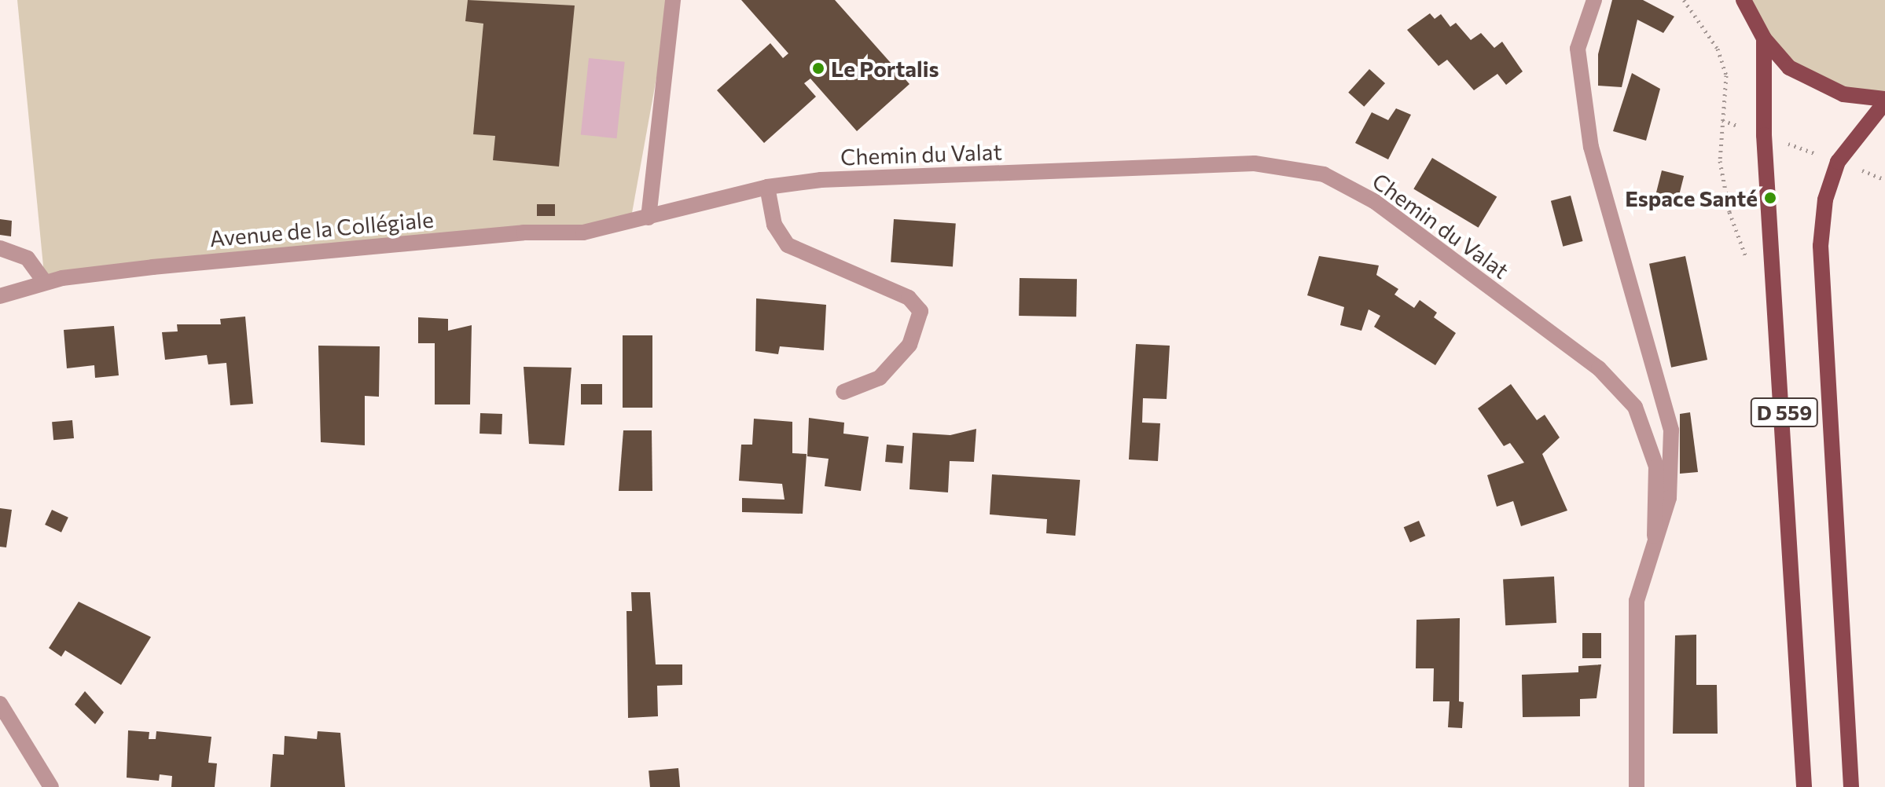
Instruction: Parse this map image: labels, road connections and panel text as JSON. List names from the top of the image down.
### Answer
{
  "streets": {
    "main road": ["D 559"],
    "street": ["Chemin du Valat", "Avenue de la Collégiale"]
  },
  "crossings": [
    ["Chemin du Valat", "Avenue de la Collégiale"]
  ],
  "places": ["Le Portalis", "Espace Santé"]
}
